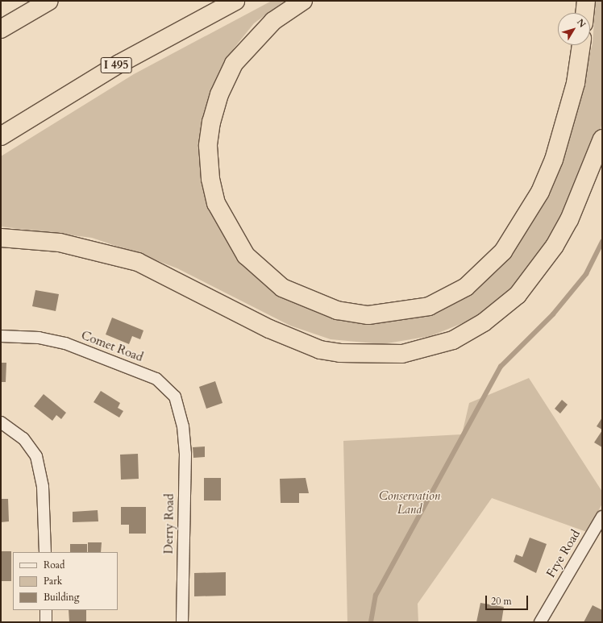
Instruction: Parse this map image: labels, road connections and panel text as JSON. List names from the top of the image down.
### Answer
{
  "streets": {
    "highway": ["I 495"],
    "street": ["Comet Road", "Derry Road", "Frye Road"]
  },
  "crossings": [
    ["Comet Road", "Derry Road"]
  ],
  "parks": ["Conservation Land"],
  "legend": ["Road", "Park", "Building"],
  "scale_bar": "20 m",
  "north": "top right"
}
